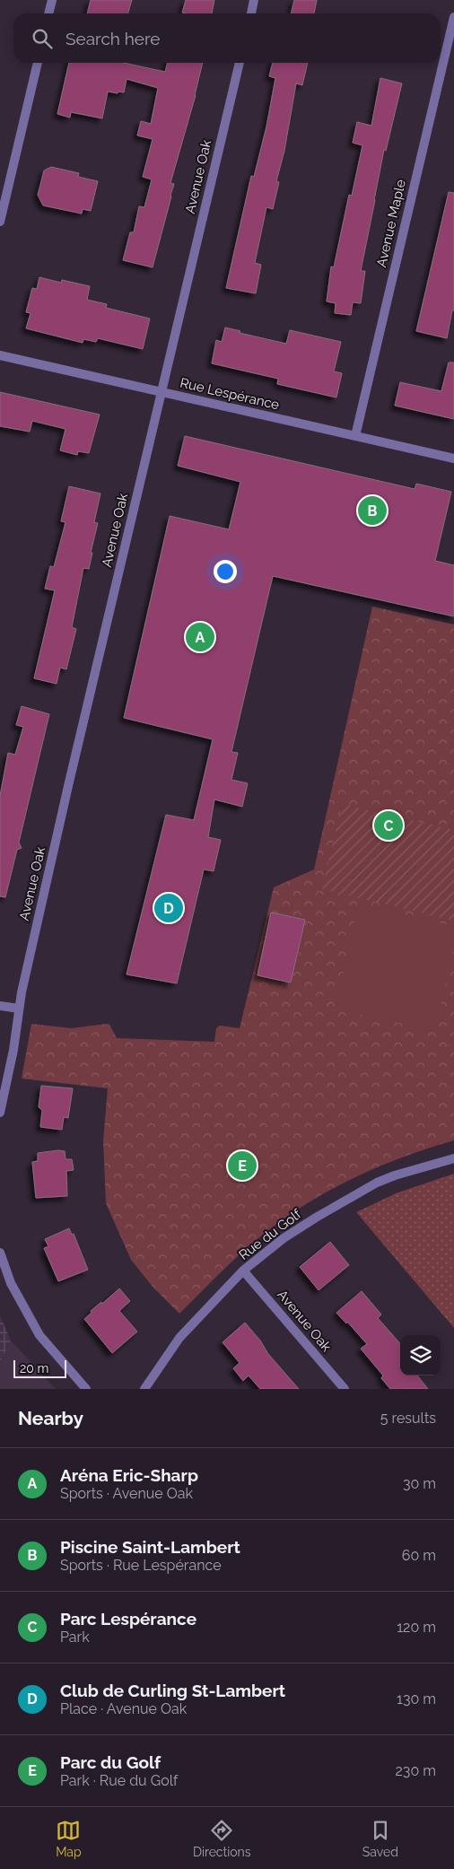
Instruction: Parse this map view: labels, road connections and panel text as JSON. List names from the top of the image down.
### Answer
{
  "streets": {
    "street": [
      "Avenue Oak",
      "Avenue Maple",
      "Rue Lespérance",
      "Rue du Golf"
    ]
  },
  "crossings": [
    ["Avenue Oak", "Rue Lespérance"],
    ["Avenue Oak", "Rue du Golf"],
    ["Avenue Maple", "Rue Lespérance"]
  ],
  "scale_bar": "20 m",
  "page": {
    "search": "Search here",
    "pins": [
      "B",
      "A",
      "C",
      "D",
      "E"
    ],
    "scale": "20 m",
    "heading": ["Nearby", "5 results"],
    "list": [
      {
        "mark": "A",
        "name": "Aréna Eric-Sharp",
        "note": "Sports · Avenue Oak",
        "value": "30 m"
      },
      {
        "mark": "B",
        "name": "Piscine Saint-Lambert",
        "note": "Sports · Rue Lespérance",
        "value": "60 m"
      },
      {
        "mark": "C",
        "name": "Parc Lespérance",
        "note": "Park",
        "value": "120 m"
      },
      {
        "mark": "D",
        "name": "Club de Curling St-Lambert",
        "note": "Place · Avenue Oak",
        "value": "130 m"
      },
      {
        "mark": "E",
        "name": "Parc du Golf",
        "note": "Park · Rue du Golf",
        "value": "230 m"
      }
    ],
    "nav": ["Map", "Directions", "Saved"]
  }
}
